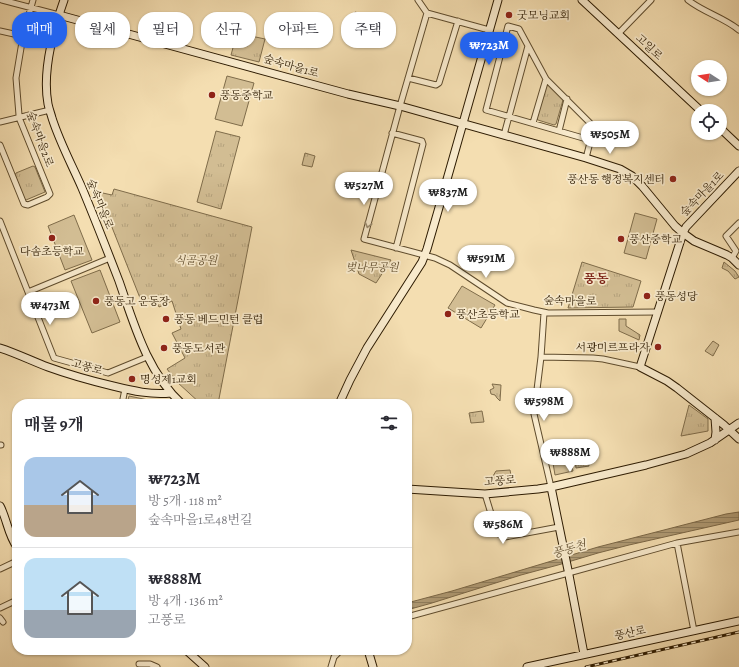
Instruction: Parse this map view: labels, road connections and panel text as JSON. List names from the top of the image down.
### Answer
{
  "streets": {
    "street": [
      "고일로",
      "숲속마을1로",
      "숲속마을2로",
      "숲속마을로",
      "고풍로",
      "풍산로"
    ]
  },
  "crossings": [
    ["숲속마을1로", "숲속마을2로"],
    ["숲속마을1로", "숲속마을로"],
    ["숲속마을로", "고풍로"]
  ],
  "districts": ["풍동"],
  "water": ["풍동천"],
  "parks": ["식골공원", "벚나무공원"],
  "places": [
    "굿모닝교회",
    "풍동중학교",
    "풍산동 행정복지센터",
    "다솜초등학교",
    "풍산중학교",
    "풍동성당",
    "풍동고 운동장",
    "풍산초등학교",
    "풍동 베드민턴 클럽",
    "서광미르프라자",
    "풍동도서관",
    "명성제1교회"
  ],
  "north": "left",
  "page": {
    "chip": [
      "매매",
      "월세",
      "필터",
      "신규",
      "아파트",
      "주택"
    ],
    "price": [
      "₩723M",
      "₩505M",
      "₩527M",
      "₩837M",
      "₩591M",
      "₩473M",
      "₩598M",
      "₩888M",
      "₩586M"
    ],
    "heading": "매물 9개",
    "list": [
      {
        "name": "₩723M",
        "note": "방 5개 · 118 m² · 숲속마을1로48번길"
      },
      {
        "name": "₩888M",
        "note": "방 4개 · 136 m² · 고풍로"
      }
    ]
  }
}
